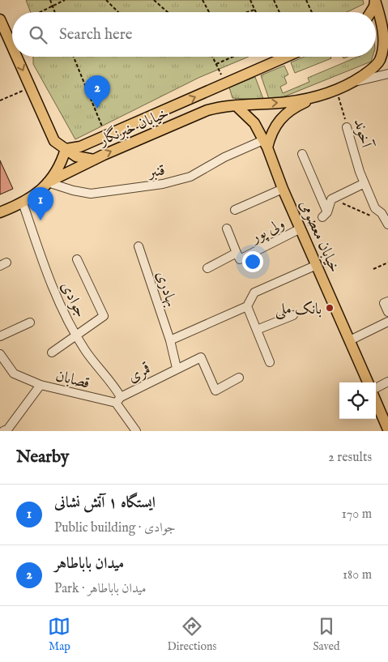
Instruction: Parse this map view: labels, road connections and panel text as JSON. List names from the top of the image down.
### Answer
{
  "streets": {
    "main road": ["خیابان خبرنگار", "خیابان معصومی"],
    "street": [
      "آخوند",
      "قنبر",
      "ولی پور",
      "بهادری",
      "جوادی",
      "قمری",
      "قصابان"
    ]
  },
  "crossings": [
    ["خیابان خبرنگار", "قنبر"],
    ["خیابان خبرنگار", "خیابان معصومی"],
    ["خیابان خبرنگار", "جوادی"],
    ["قنبر", "خیابان معصومی"],
    ["ولی پور", "خیابان معصومی"],
    ["بهادری", "قمری"],
    ["جوادی", "قمری"],
    ["جوادی", "قصابان"],
    ["قمری", "قصابان"]
  ],
  "places": ["بانک ملی"],
  "page": {
    "search": "Search here",
    "pins": ["2", "1"],
    "heading": ["Nearby", "2 results"],
    "list": [
      {
        "mark": "1",
        "name": "ایستگاه ۱ آتش نشانی",
        "note": "Public building · جوادی",
        "value": "170 m"
      },
      {
        "mark": "2",
        "name": "میدان باباطاهر",
        "note": "Park · میدان باباطاهر",
        "value": "180 m"
      }
    ],
    "nav": ["Map", "Directions", "Saved"]
  }
}
